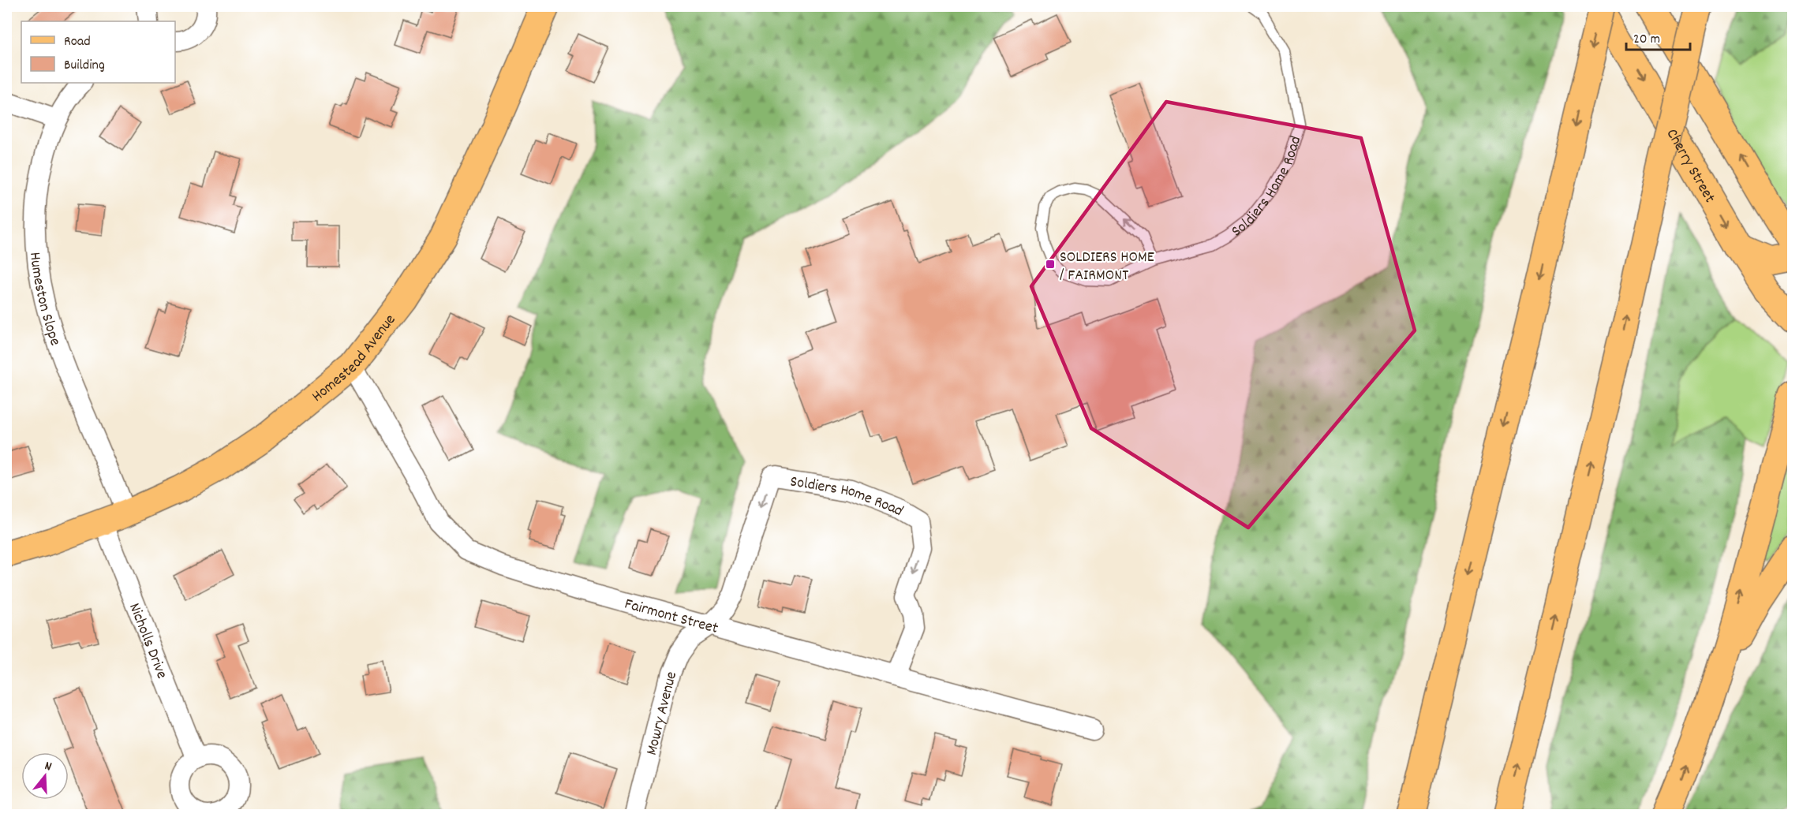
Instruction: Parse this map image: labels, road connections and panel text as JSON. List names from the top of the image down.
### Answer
{
  "streets": {
    "main road": ["Cherry Street", "Homestead Avenue"],
    "street": [
      "Soldiers Home Road",
      "Humeston Slope",
      "Fairmont Street",
      "Nicholls Drive",
      "Mowry Avenue"
    ]
  },
  "crossings": [
    ["Soldiers Home Road", "Fairmont Street"],
    ["Soldiers Home Road", "Mowry Avenue"],
    ["Humeston Slope", "Homestead Avenue"],
    ["Humeston Slope", "Nicholls Drive"],
    ["Homestead Avenue", "Fairmont Street"],
    ["Homestead Avenue", "Nicholls Drive"],
    ["Fairmont Street", "Mowry Avenue"]
  ],
  "places": {
    "transit": ["SOLDIERS HOME / FAIRMONT"]
  },
  "legend": ["Road", "Building"],
  "scale_bar": "20 m",
  "north": "top"
}
